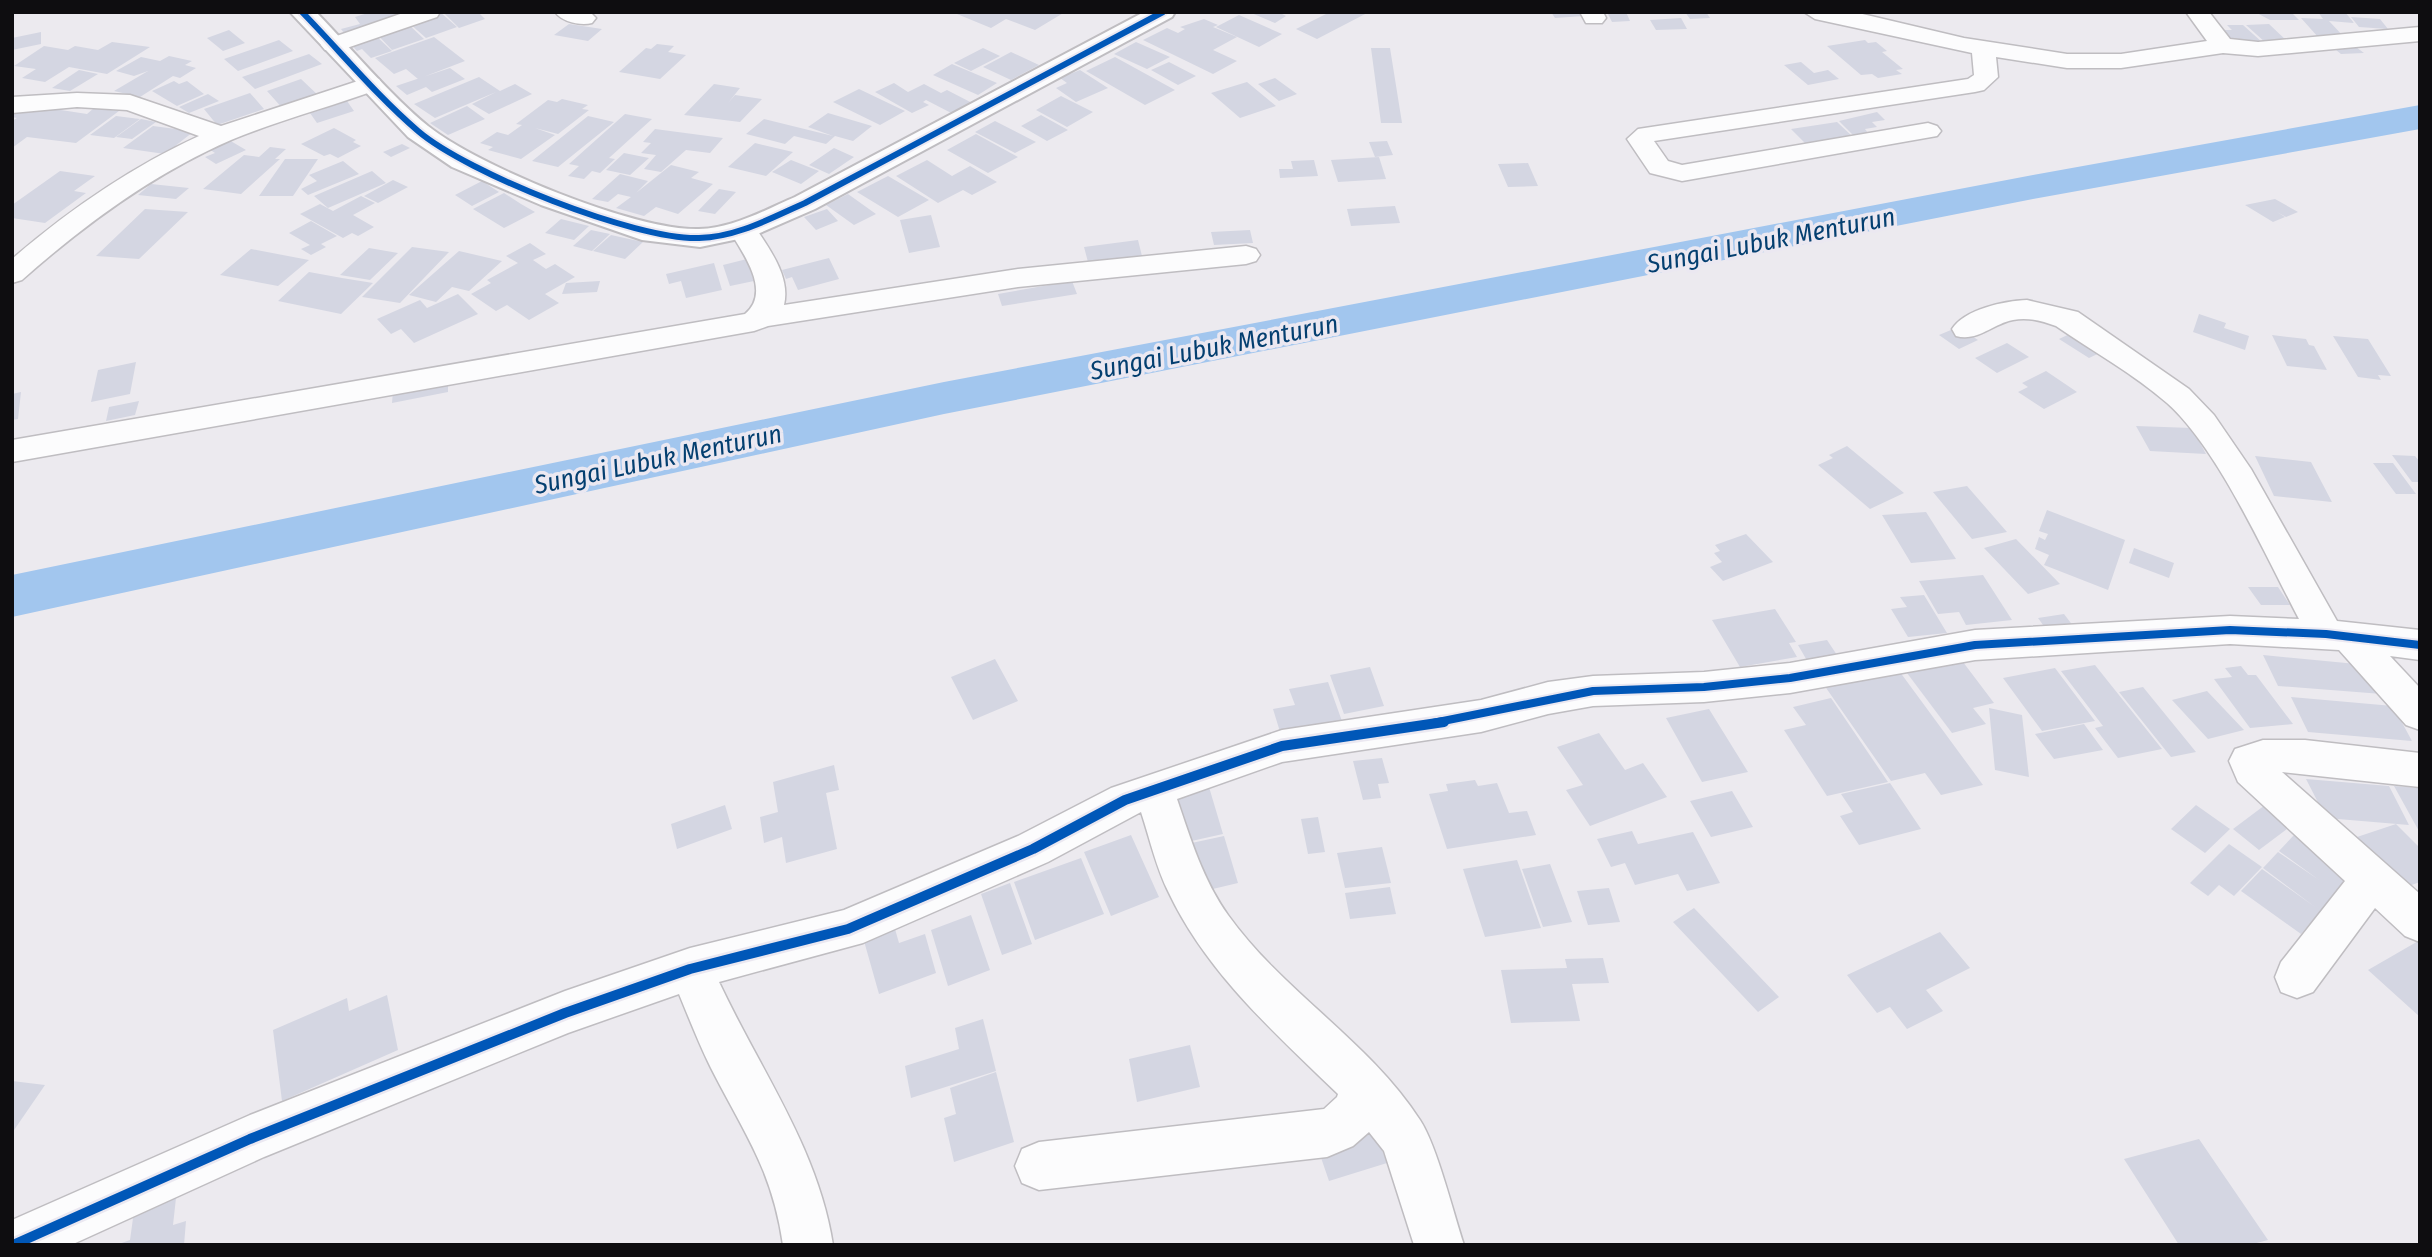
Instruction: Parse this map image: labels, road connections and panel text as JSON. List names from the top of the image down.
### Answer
{
  "water": ["Sungai Lubuk Menturun"]
}
